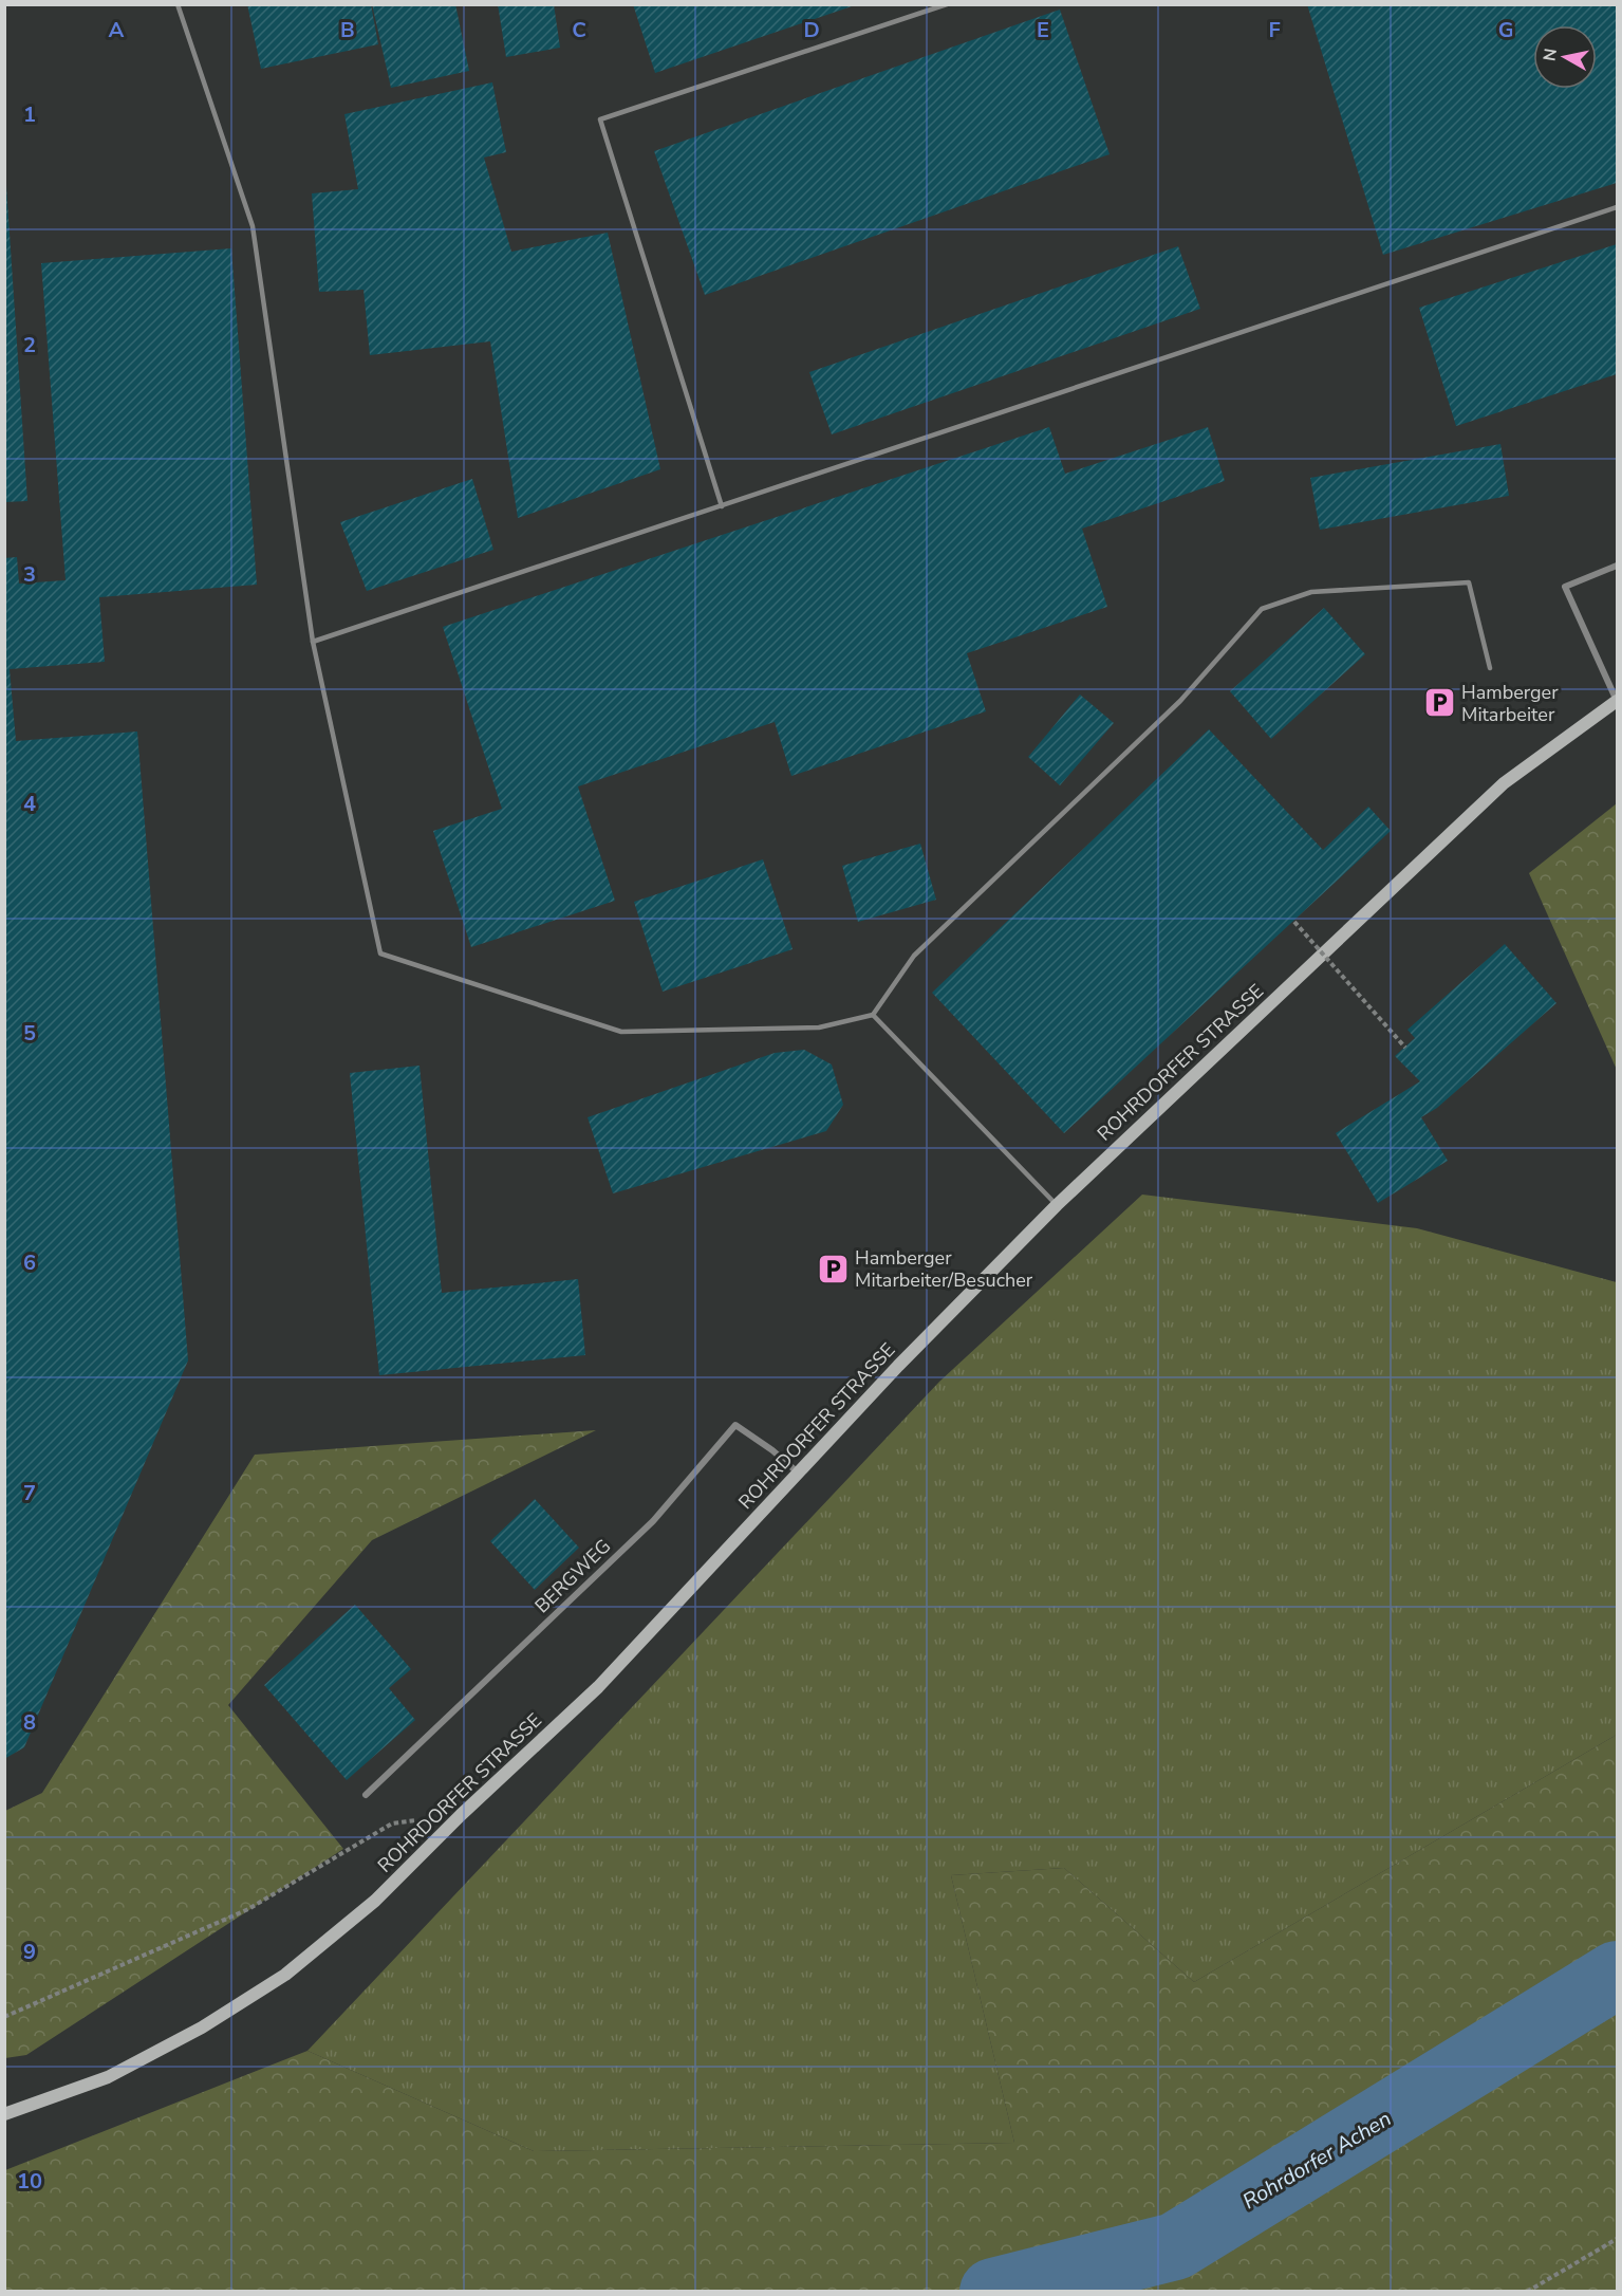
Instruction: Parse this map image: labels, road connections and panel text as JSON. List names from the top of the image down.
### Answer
{
  "streets": {
    "main road": ["ROHRDORFER STRASSE"],
    "street": ["BERGWEG"]
  },
  "crossings": [
    ["ROHRDORFER STRASSE", "BERGWEG"]
  ],
  "water": ["Rohrdorfer Achen"],
  "places": {
    "parking": ["Hamberger Mitarbeiter", "Hamberger Mitarbeiter/Besucher"]
  },
  "north": "left",
  "grid": {
    "columns": [
      "A",
      "B",
      "C",
      "D",
      "E",
      "F",
      "G"
    ],
    "rows": [
      "1",
      "2",
      "3",
      "4",
      "5",
      "6",
      "7",
      "8",
      "9",
      "10"
    ]
  }
}
